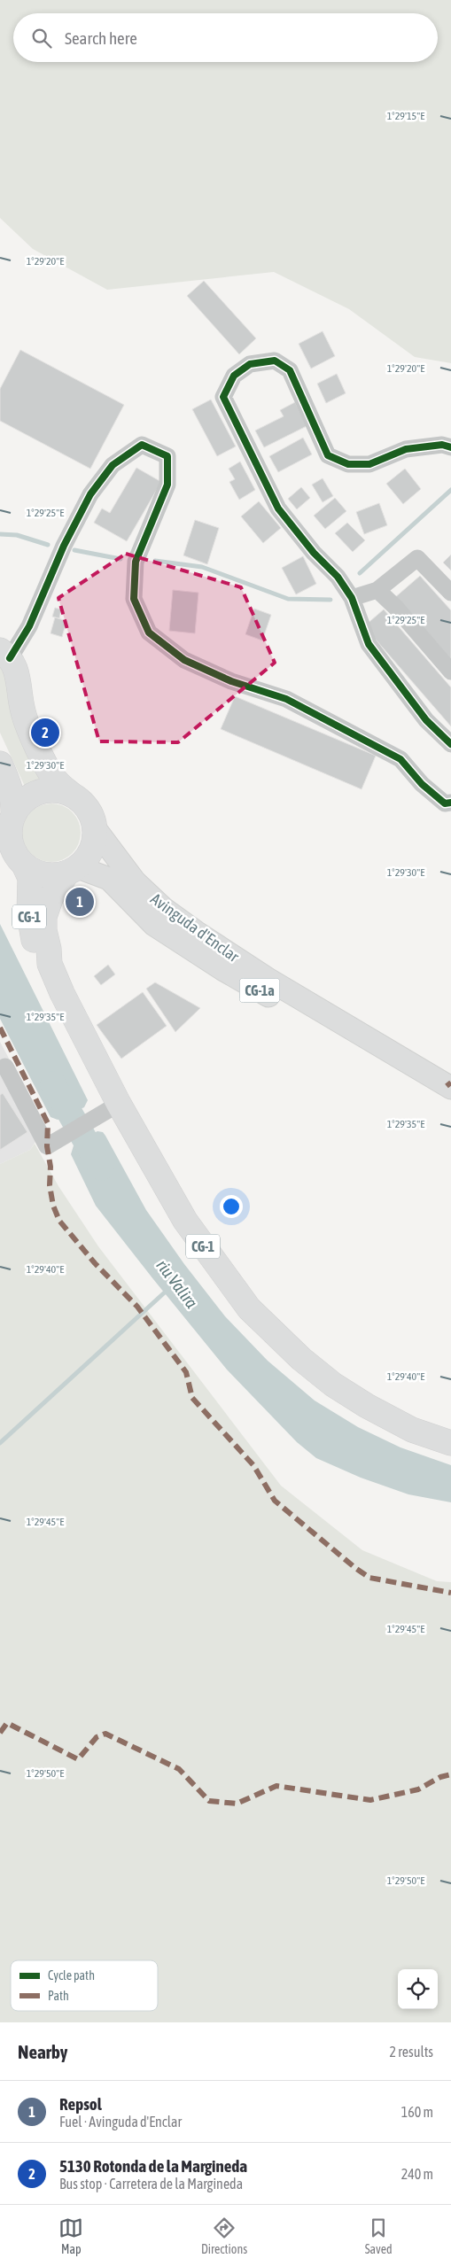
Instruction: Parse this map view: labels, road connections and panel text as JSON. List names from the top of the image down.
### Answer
{
  "streets": {
    "highway": ["CG-1"],
    "main road": ["Avinguda d'Enclar", "CG-1a"]
  },
  "crossings": [
    ["CG-1", "Avinguda d'Enclar"]
  ],
  "water": ["riu Valira"],
  "legend": ["Cycle path", "Path"],
  "page": {
    "search": "Search here",
    "pins": ["2", "1"],
    "heading": ["Nearby", "2 results"],
    "list": [
      {
        "mark": "1",
        "name": "Repsol",
        "note": "Fuel · Avinguda d'Enclar",
        "value": "160 m"
      },
      {
        "mark": "2",
        "name": "5130 Rotonda de la Margineda",
        "note": "Bus stop · Carretera de la Margineda",
        "value": "240 m"
      }
    ],
    "nav": ["Map", "Directions", "Saved"]
  },
  "coordinates": [
    "1°29'15\"E",
    "1°29'20\"E",
    "1°29'25\"E",
    "1°29'30\"E",
    "1°29'35\"E",
    "1°29'40\"E",
    "1°29'45\"E",
    "1°29'50\"E"
  ]
}
